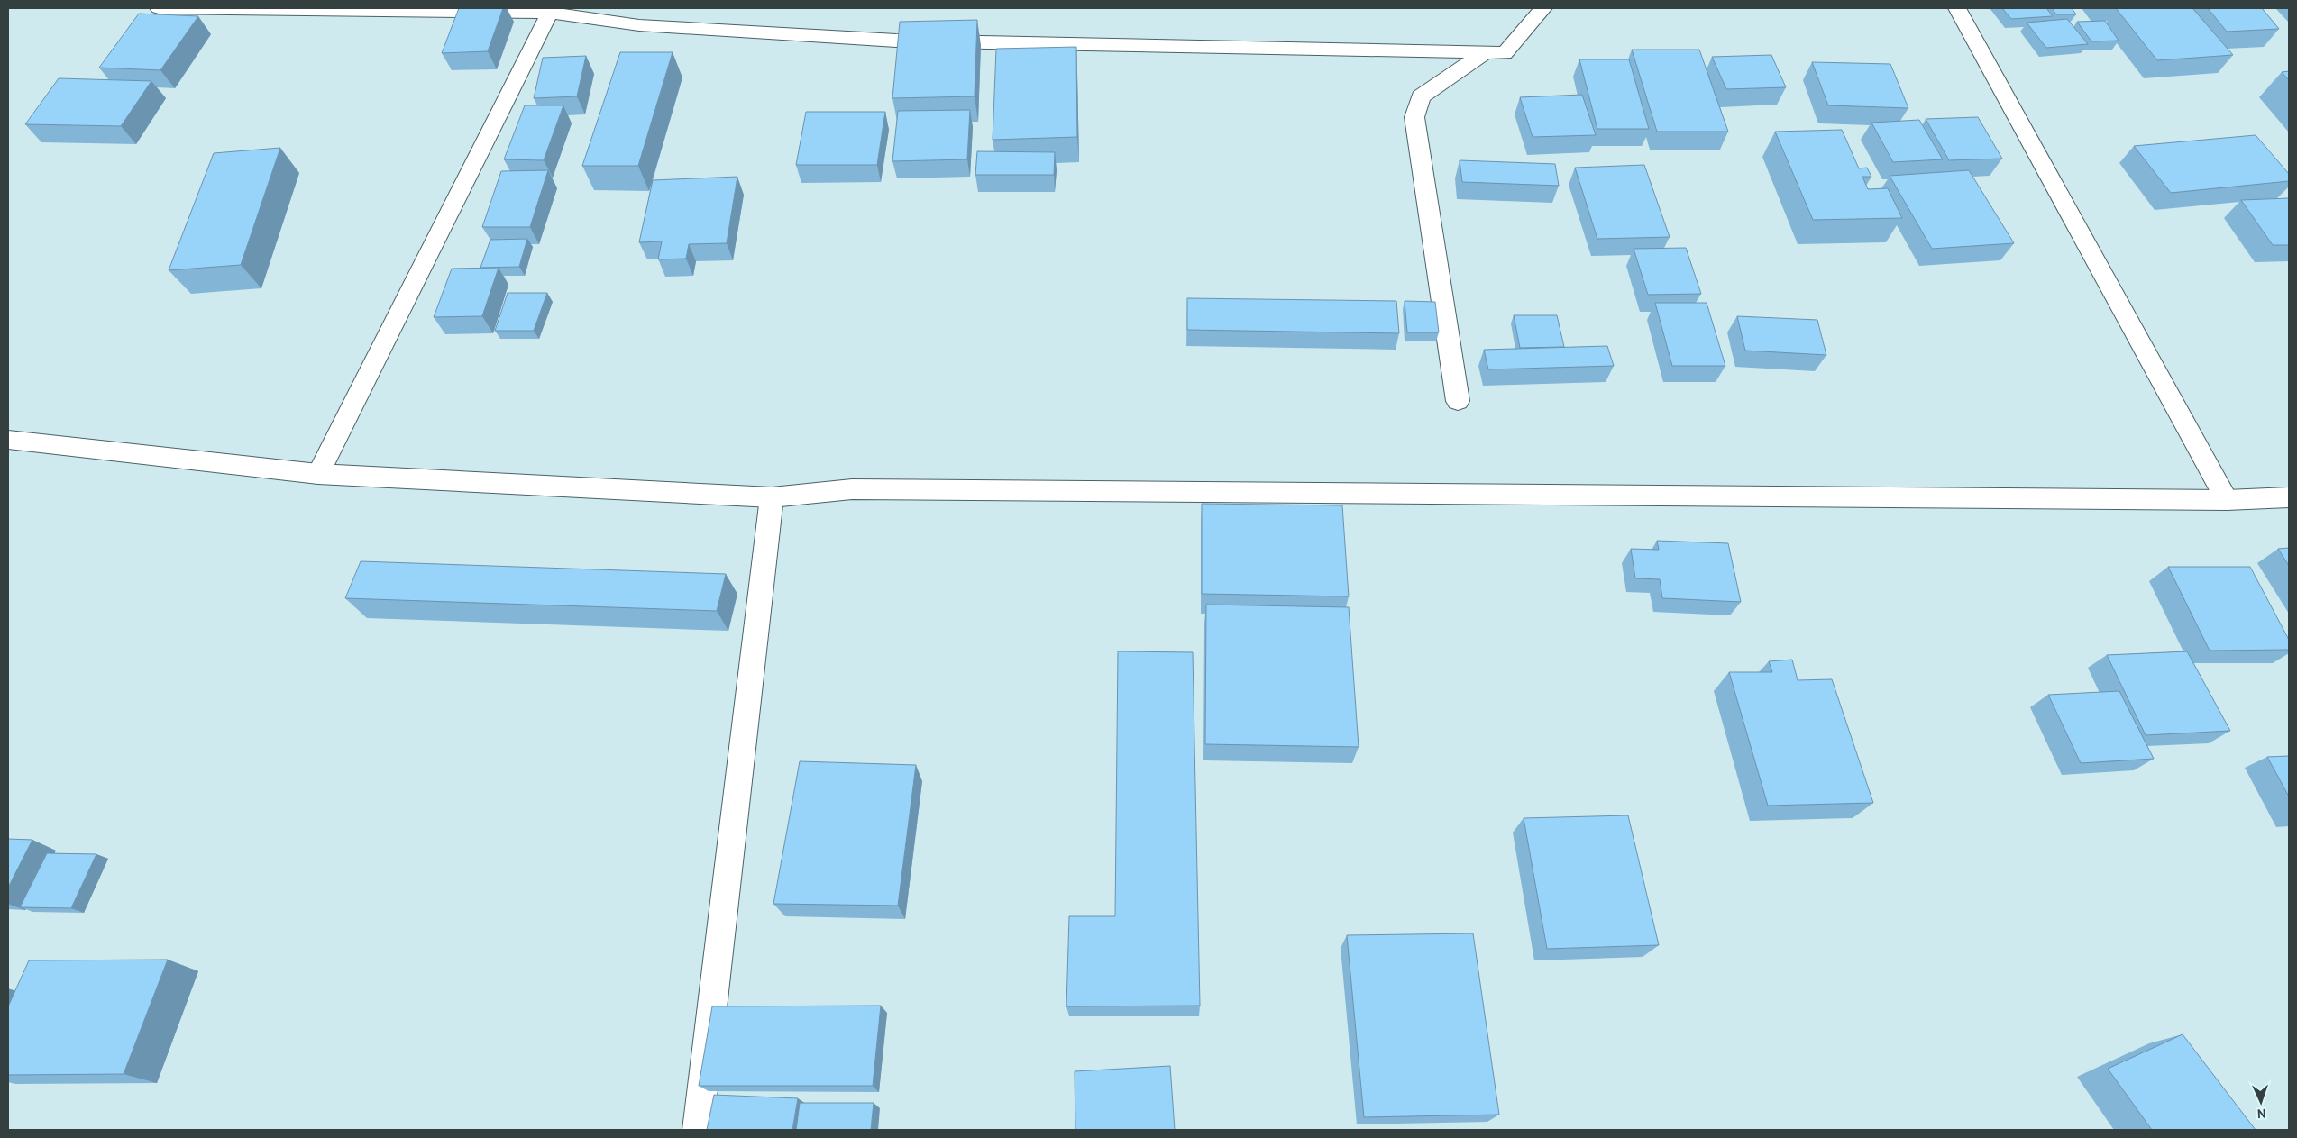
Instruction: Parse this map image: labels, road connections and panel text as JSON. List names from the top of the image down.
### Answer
{
  "north": "bottom"
}
